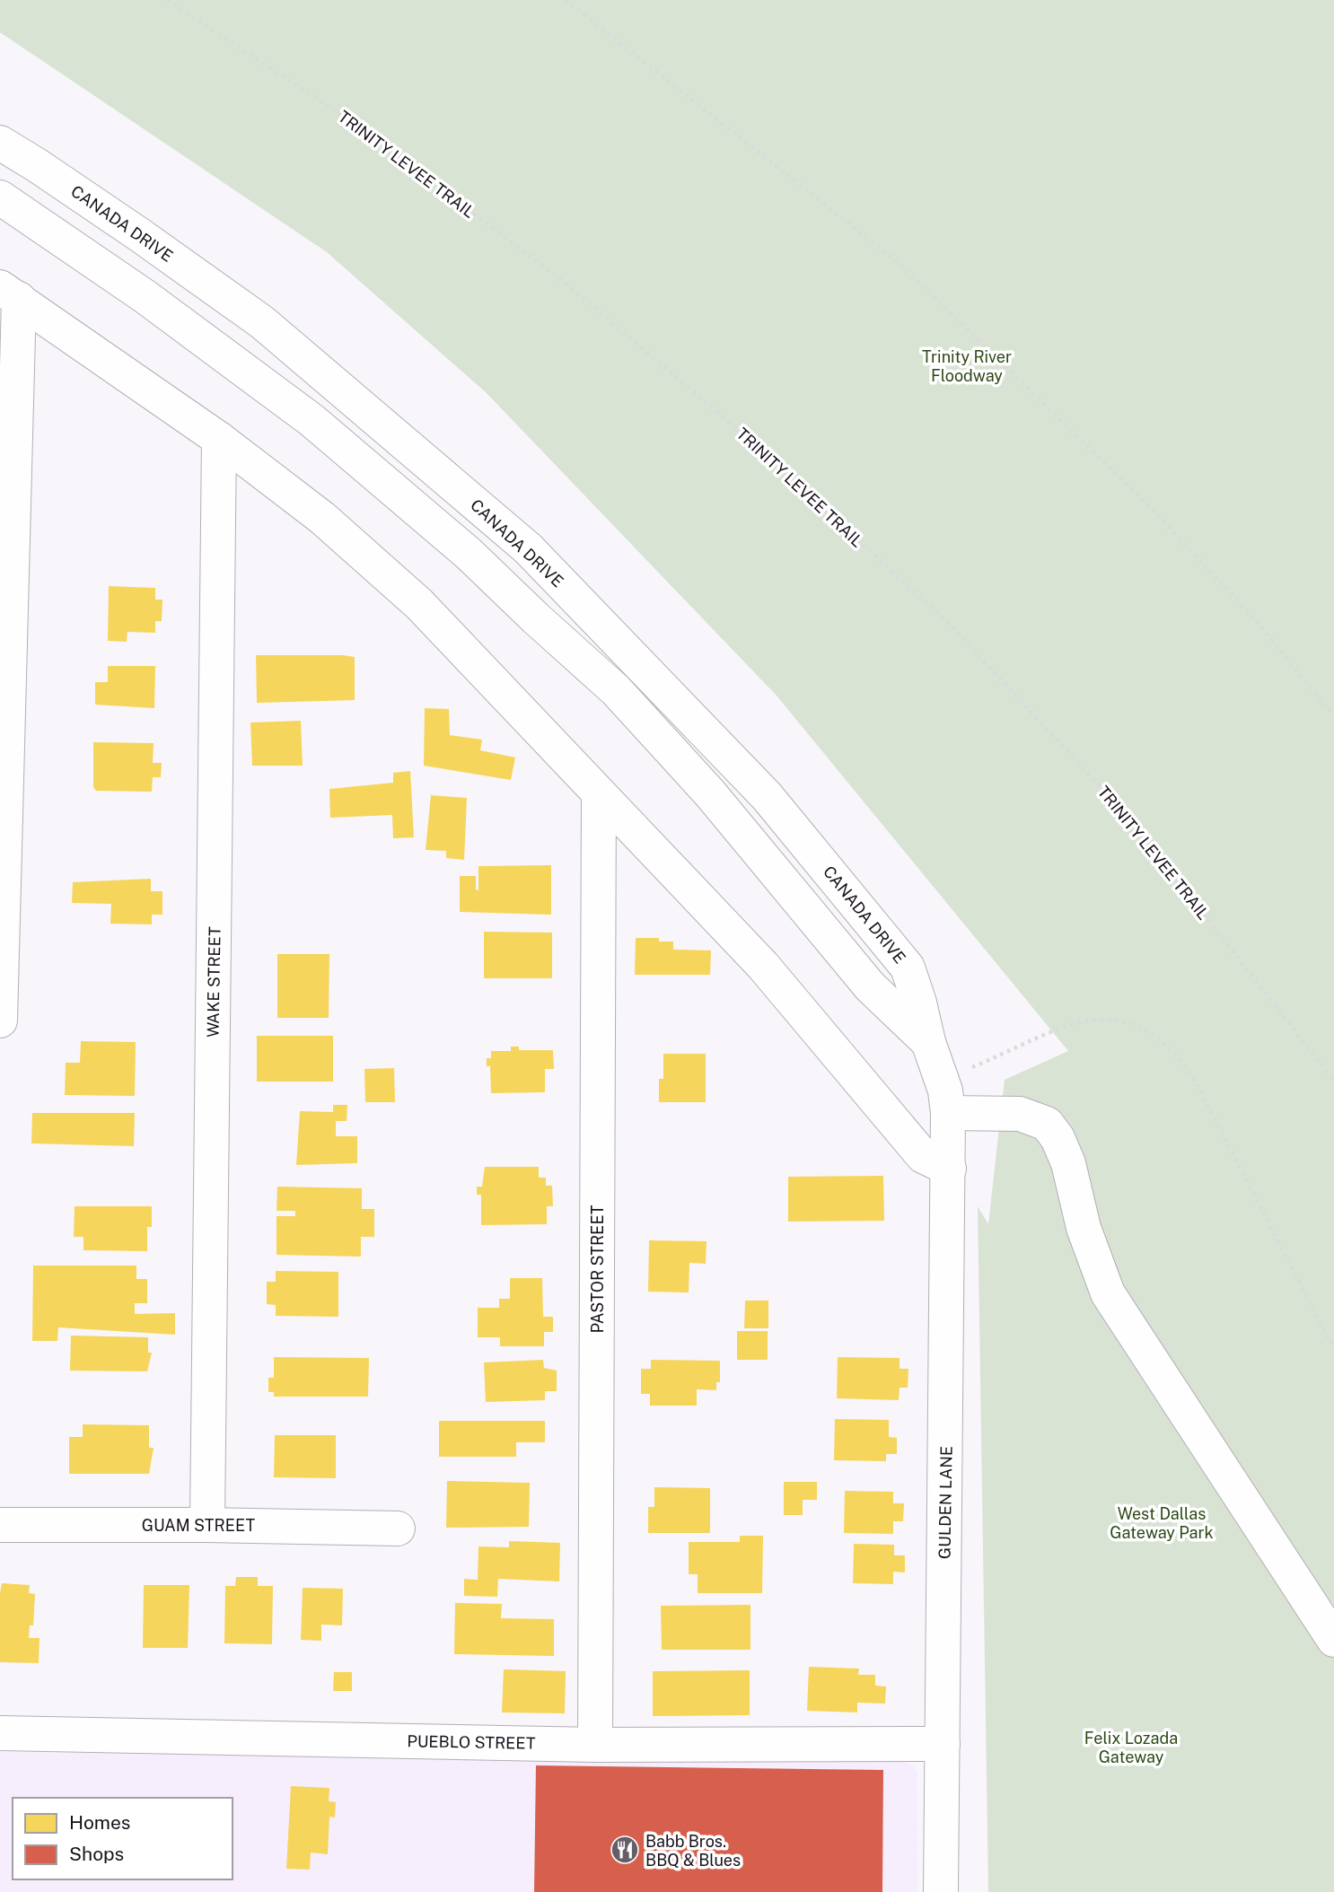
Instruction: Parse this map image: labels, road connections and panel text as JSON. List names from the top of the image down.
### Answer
{
  "streets": {
    "street": [
      "CANADA DRIVE",
      "WAKE STREET",
      "PASTOR STREET",
      "GULDEN LANE",
      "GUAM STREET",
      "PUEBLO STREET"
    ],
    "path": ["TRINITY LEVEE TRAIL"]
  },
  "crossings": [
    ["CANADA DRIVE", "GULDEN LANE"],
    ["WAKE STREET", "GUAM STREET"],
    ["PASTOR STREET", "PUEBLO STREET"],
    ["GULDEN LANE", "PUEBLO STREET"]
  ],
  "parks": ["Trinity River Floodway", "West Dallas Gateway Park", "Felix Lozada Gateway"],
  "places": {
    "restaurant": ["Babb Bros. BBQ & Blues"]
  },
  "legend": ["Homes", "Shops"]
}
